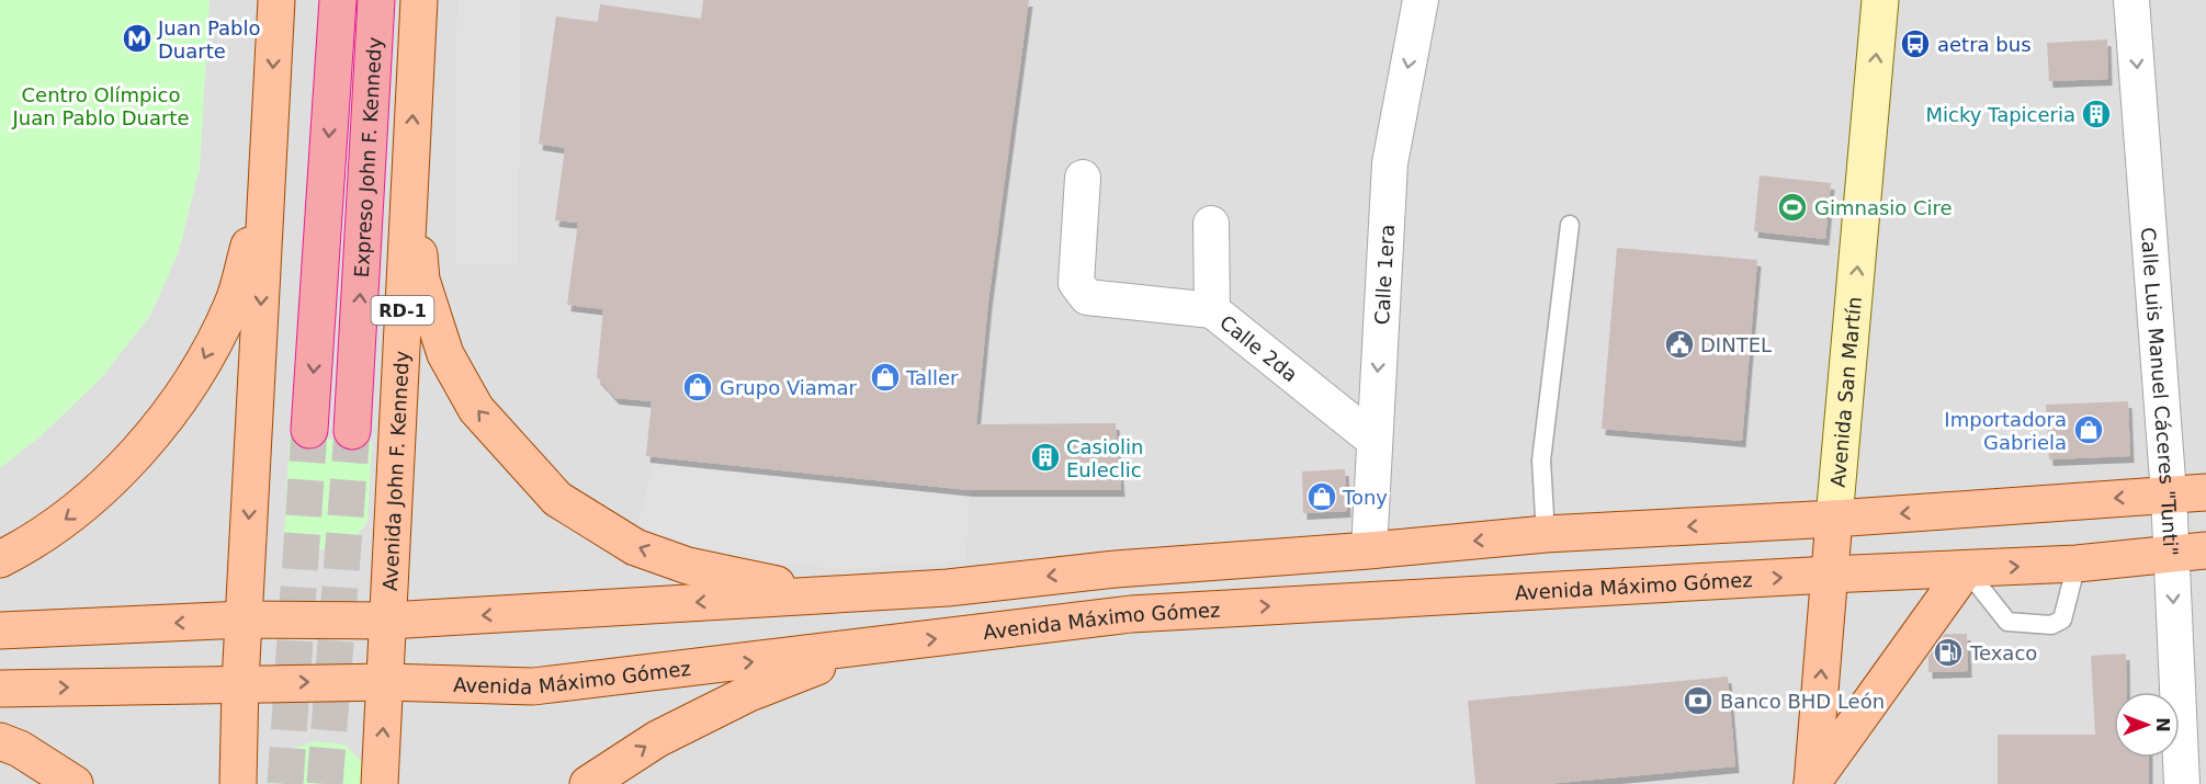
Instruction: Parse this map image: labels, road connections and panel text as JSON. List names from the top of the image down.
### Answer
{
  "streets": {
    "highway": ["Expreso John F. Kennedy", "RD-1"],
    "main road": ["Avenida San Martín", "Avenida John F. Kennedy", "Avenida Máximo Gómez"],
    "street": ["Calle 1era", "Calle 2da", "Calle Luis Manuel Cáceres \"Tunti\""]
  },
  "crossings": [
    ["Calle 1era", "Calle 2da"],
    ["Avenida San Martín", "Avenida Máximo Gómez"],
    ["Calle Luis Manuel Cáceres \"Tunti\"", "Avenida Máximo Gómez"],
    ["Avenida John F. Kennedy", "Avenida Máximo Gómez"]
  ],
  "one_way": ["Calle 1era", "Avenida San Martín", "Calle Luis Manuel Cáceres \"Tunti\""],
  "parks": ["Centro Olímpico Juan Pablo Duarte"],
  "places": {
    "metro station": ["Juan Pablo Duarte"],
    "bus stop": ["aetra bus"],
    "building": ["Micky Tapiceria", "Casiolin Euleclic"],
    "sports": ["Gimnasio Cire"],
    "public building": ["DINTEL"],
    "shop": [
      "Taller",
      "Grupo Viamar",
      "Importadora Gabriela",
      "Tony"
    ],
    "fuel station": ["Texaco"],
    "bank": ["Banco BHD León"]
  },
  "north": "right"
}
